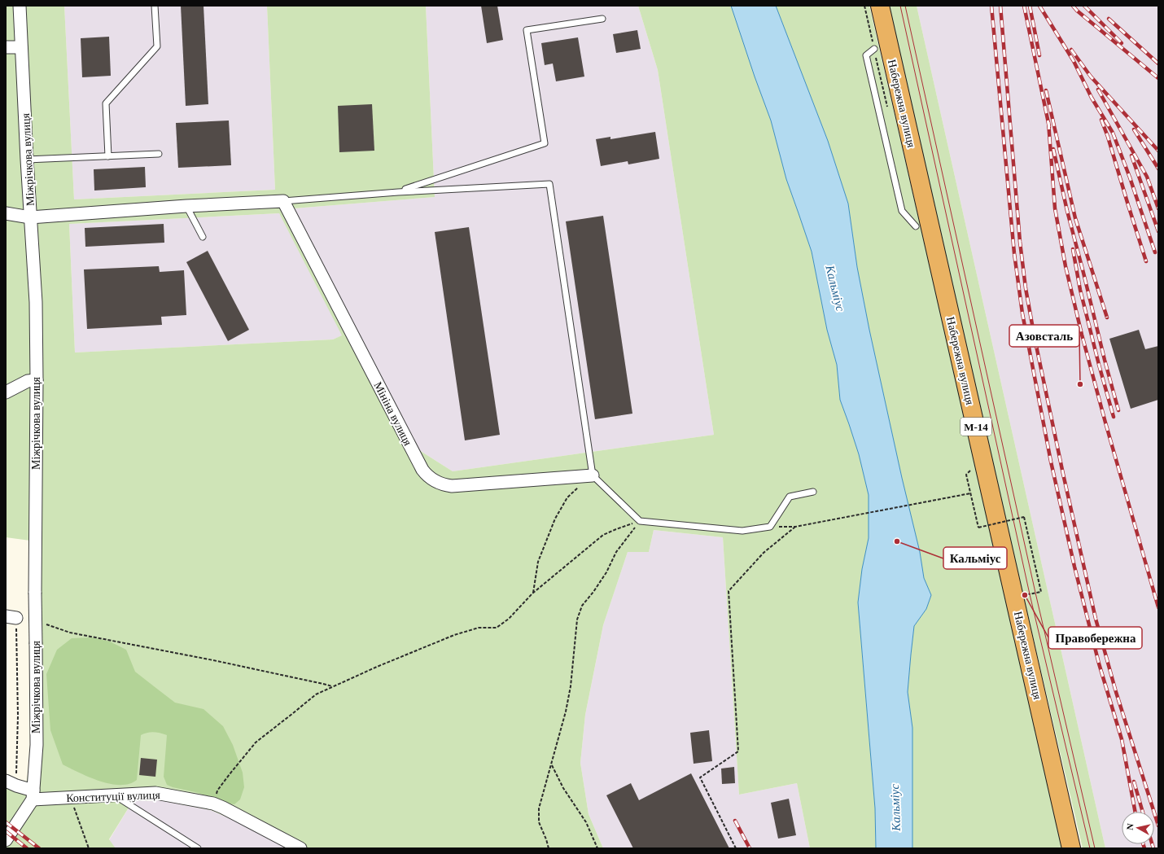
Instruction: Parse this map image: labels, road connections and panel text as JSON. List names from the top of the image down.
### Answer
{
  "streets": {
    "highway": ["Набережна вулиця", "М-14"],
    "street": ["Міжрічкова вулиця", "Мініна вулиця", "Конституції вулиця"]
  },
  "crossings": [
    ["Міжрічкова вулиця", "Конституції вулиця"]
  ],
  "water": ["Кальміус"],
  "places": ["Азовсталь", "Кальміус", "Правобережна"],
  "north": "left"
}
